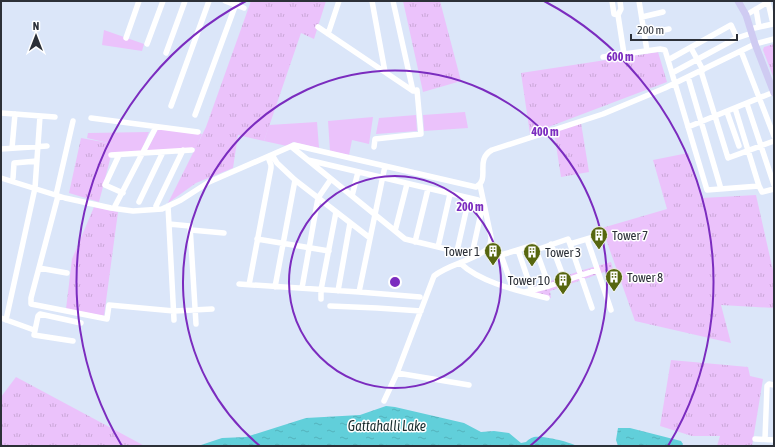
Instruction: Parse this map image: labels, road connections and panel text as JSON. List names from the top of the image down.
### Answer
{
  "water": ["Gattahalli Lake"],
  "places": {
    "building": [
      "Tower 7",
      "Tower 1",
      "Tower 3",
      "Tower 8",
      "Tower 10"
    ]
  },
  "scale_bar": "200 m",
  "north": "top",
  "rings": ["600 m", "400 m", "200 m"]
}
